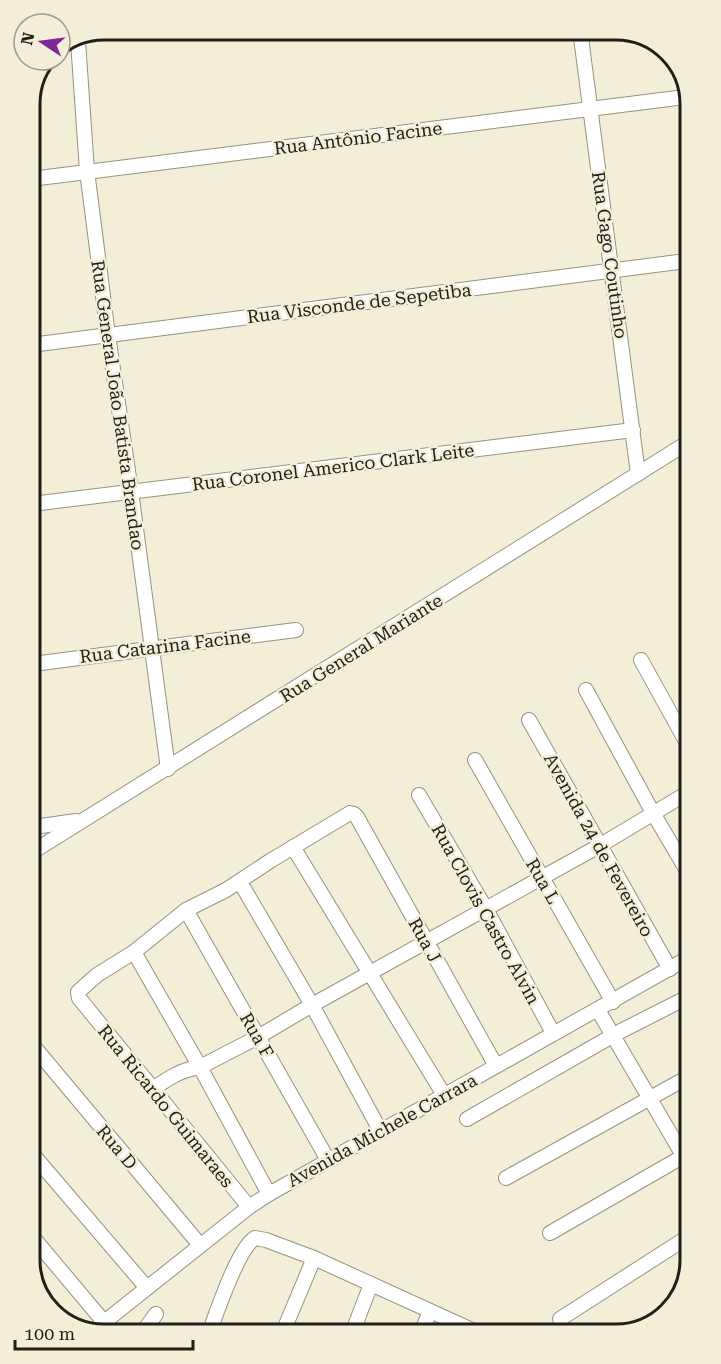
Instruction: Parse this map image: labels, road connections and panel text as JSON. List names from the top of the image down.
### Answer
{
  "streets": {
    "street": [
      "Rua Antônio Facine",
      "Rua Gago Coutinho",
      "Rua Visconde de Sepetiba",
      "Rua General João Batista Brandao",
      "Rua Coronel Americo Clark Leite",
      "Rua Catarina Facine",
      "Rua General Mariante",
      "Avenida 24 de Fevereiro",
      "Rua L",
      "Rua Clovis Castro Alvin",
      "Rua J",
      "Rua F",
      "Rua Ricardo Guimaraes",
      "Avenida Michele Carrara",
      "Rua D"
    ]
  },
  "crossings": [
    ["Rua Antônio Facine", "Rua Gago Coutinho"],
    ["Rua Antônio Facine", "Rua General João Batista Brandao"],
    ["Rua Gago Coutinho", "Rua Visconde de Sepetiba"],
    ["Rua Gago Coutinho", "Rua Coronel Americo Clark Leite"],
    ["Rua Gago Coutinho", "Rua General Mariante"],
    ["Rua Visconde de Sepetiba", "Rua General João Batista Brandao"],
    ["Rua General João Batista Brandao", "Rua Coronel Americo Clark Leite"],
    ["Rua General João Batista Brandao", "Rua Catarina Facine"],
    ["Rua General João Batista Brandao", "Rua General Mariante"],
    ["Avenida 24 de Fevereiro", "Avenida Michele Carrara"],
    ["Rua L", "Avenida Michele Carrara"],
    ["Rua Clovis Castro Alvin", "Avenida Michele Carrara"],
    ["Rua J", "Avenida Michele Carrara"],
    ["Rua F", "Avenida Michele Carrara"],
    ["Rua Ricardo Guimaraes", "Avenida Michele Carrara"],
    ["Avenida Michele Carrara", "Rua D"]
  ],
  "scale_bar": "100 m",
  "north": "left"
}
